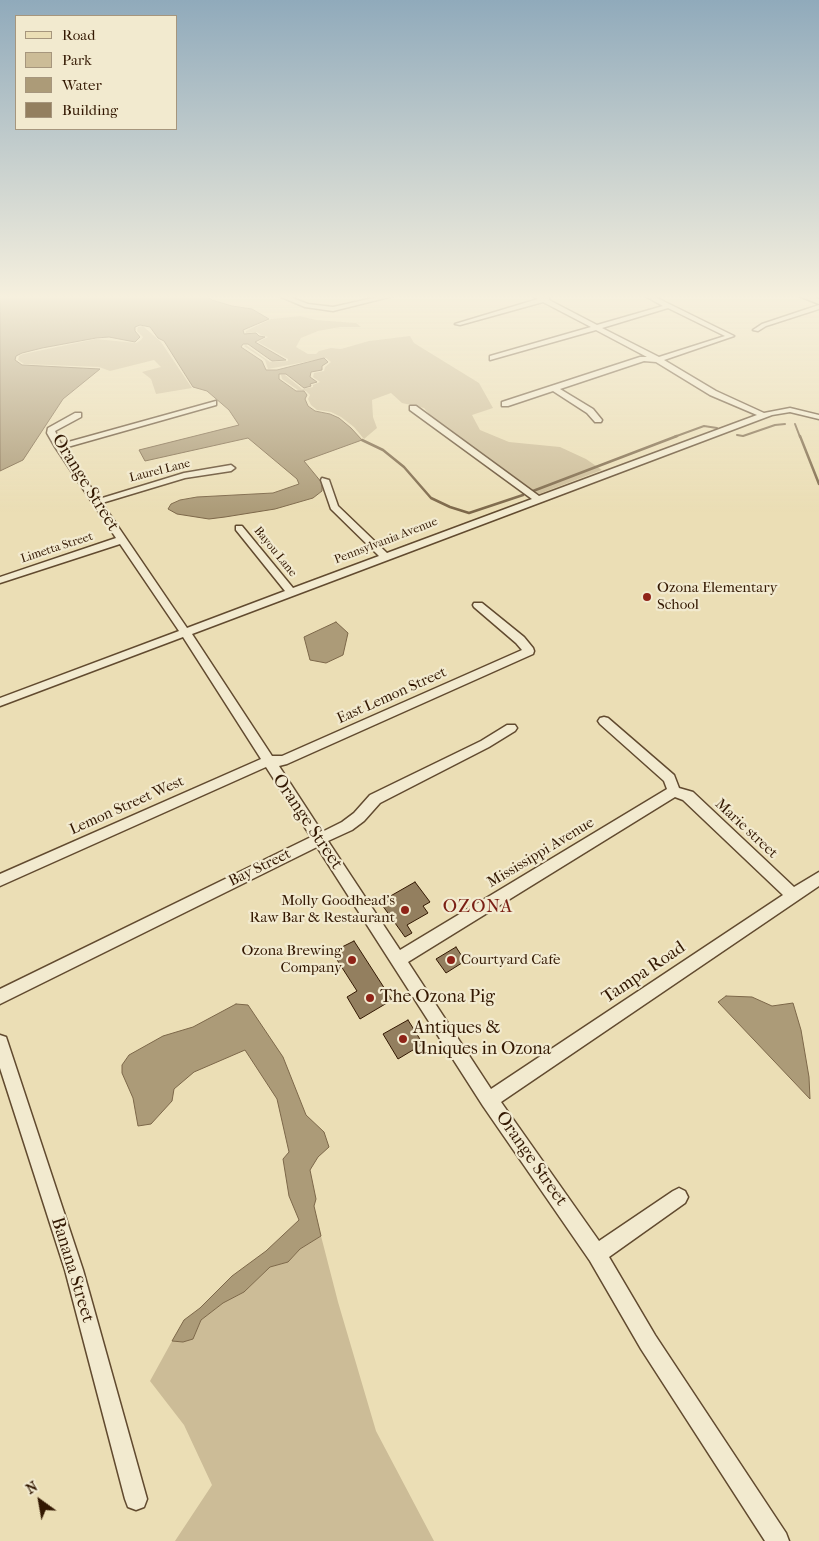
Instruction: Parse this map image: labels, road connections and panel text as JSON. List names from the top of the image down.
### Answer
{
  "streets": {
    "street": [
      "Laurel Lane",
      "Orange Street",
      "Pennsylvania Avenue",
      "Limetta Street",
      "Bayou Lane",
      "East Lemon Street",
      "Lemon Street West",
      "Marie street",
      "Mississippi Avenue",
      "Bay Street",
      "Tampa Road",
      "Banana Street"
    ]
  },
  "crossings": [
    ["Laurel Lane", "Orange Street"],
    ["Orange Street", "Pennsylvania Avenue"],
    ["Orange Street", "Limetta Street"],
    ["Orange Street", "East Lemon Street"],
    ["Orange Street", "Lemon Street West"],
    ["Orange Street", "Mississippi Avenue"],
    ["Orange Street", "Bay Street"],
    ["Orange Street", "Tampa Road"],
    ["Pennsylvania Avenue", "Bayou Lane"],
    ["East Lemon Street", "Lemon Street West"],
    ["Marie street", "Mississippi Avenue"],
    ["Marie street", "Tampa Road"]
  ],
  "districts": ["OZONA"],
  "places": [
    "Ozona Elementary School",
    "Molly Goodhead's Raw Bar & Restaurant",
    "Ozona Brewing Company",
    "Courtyard Cafe",
    "The Ozona Pig",
    "Antiques & Uniques in Ozona"
  ],
  "legend": [
    "Road",
    "Park",
    "Water",
    "Building"
  ],
  "north": "top left"
}
